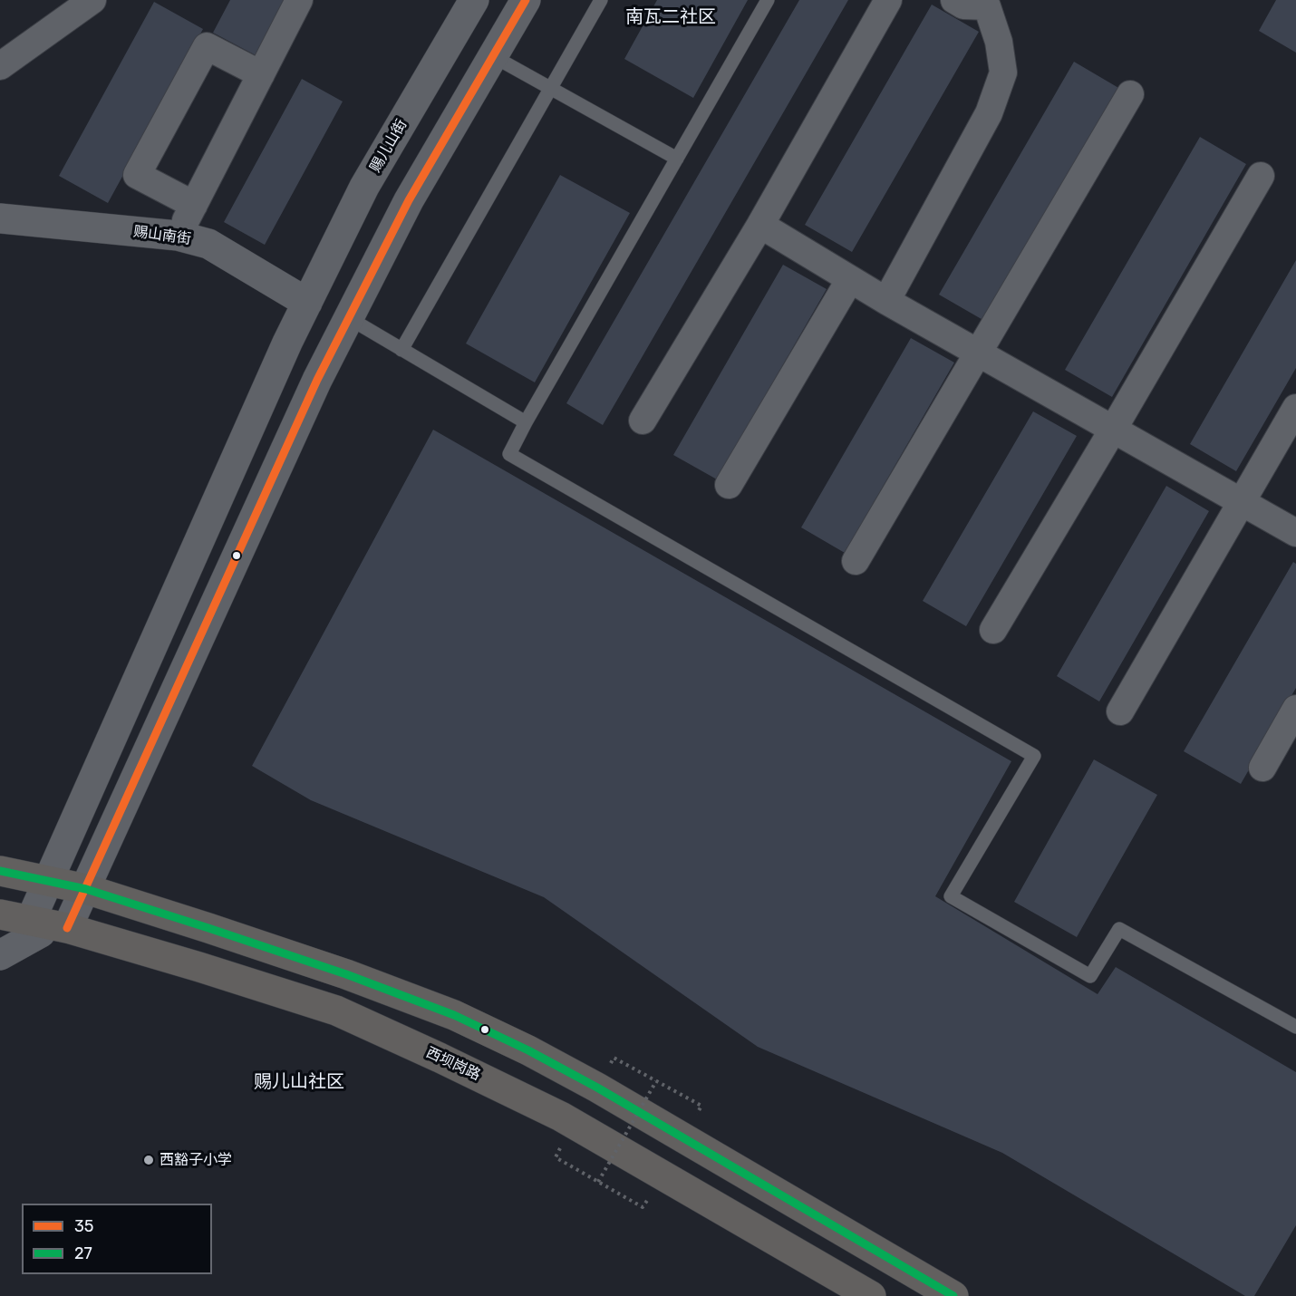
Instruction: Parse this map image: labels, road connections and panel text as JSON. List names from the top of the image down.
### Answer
{
  "streets": {
    "main road": ["赐儿山街", "赐山南街", "西坝岗路"]
  },
  "crossings": [
    ["赐儿山街", "赐山南街"],
    ["赐儿山街", "西坝岗路"]
  ],
  "districts": ["南瓦二社区", "赐儿山社区"],
  "places": ["西豁子小学"],
  "lines": ["transit line 35", "transit line 27"],
  "legend": ["35", "27"]
}
